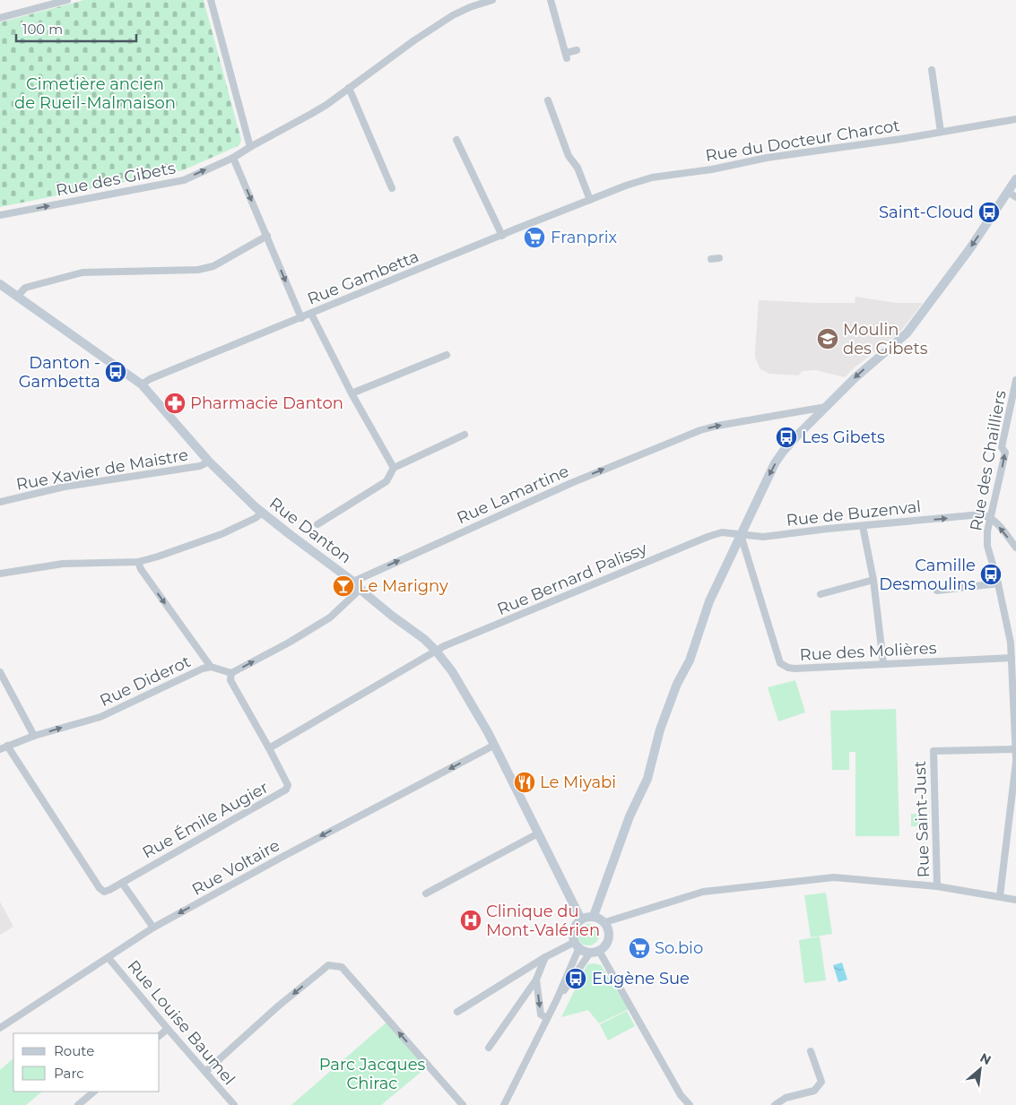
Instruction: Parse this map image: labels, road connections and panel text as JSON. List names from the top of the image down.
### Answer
{
  "streets": {
    "street": [
      "Rue du Docteur Charcot",
      "Rue des Gibets",
      "Rue Gambetta",
      "Rue des Chailliers",
      "Rue Xavier de Maistre",
      "Rue Lamartine",
      "Rue de Buzenval",
      "Rue Danton",
      "Rue Bernard Palissy",
      "Rue des Molières",
      "Rue Diderot",
      "Rue Saint-Just",
      "Rue Émile Augier",
      "Rue Voltaire",
      "Rue Louise Baumel"
    ]
  },
  "crossings": [
    ["Rue du Docteur Charcot", "Rue Gambetta"],
    ["Rue Gambetta", "Rue Danton"],
    ["Rue des Chailliers", "Rue de Buzenval"],
    ["Rue des Chailliers", "Rue des Molières"],
    ["Rue des Chailliers", "Rue Saint-Just"],
    ["Rue Xavier de Maistre", "Rue Danton"],
    ["Rue Lamartine", "Rue Danton"],
    ["Rue de Buzenval", "Rue Bernard Palissy"],
    ["Rue de Buzenval", "Rue des Molières"],
    ["Rue Danton", "Rue Bernard Palissy"],
    ["Rue Danton", "Rue Voltaire"],
    ["Rue Diderot", "Rue Émile Augier"],
    ["Rue Voltaire", "Rue Louise Baumel"]
  ],
  "one_way": [
    "Rue des Gibets",
    "Rue Lamartine",
    "Rue de Buzenval",
    "Rue Diderot",
    "Rue Voltaire"
  ],
  "parks": ["Cimetière ancien de Rueil-Malmaison", "Parc Jacques Chirac"],
  "places": {
    "bus stop": [
      "Saint-Cloud",
      "Danton - Gambetta",
      "Les Gibets",
      "Camille Desmoulins",
      "Eugène Sue"
    ],
    "supermarket": ["Franprix", "So.bio"],
    "school or university": ["Moulin des Gibets"],
    "pharmacy": ["Pharmacie Danton"],
    "bar": ["Le Marigny"],
    "restaurant": ["Le Miyabi"],
    "hospital": ["Clinique du Mont-Valérien"]
  },
  "legend": ["Route", "Parc"],
  "scale_bar": "100 m",
  "north": "top right"
}
